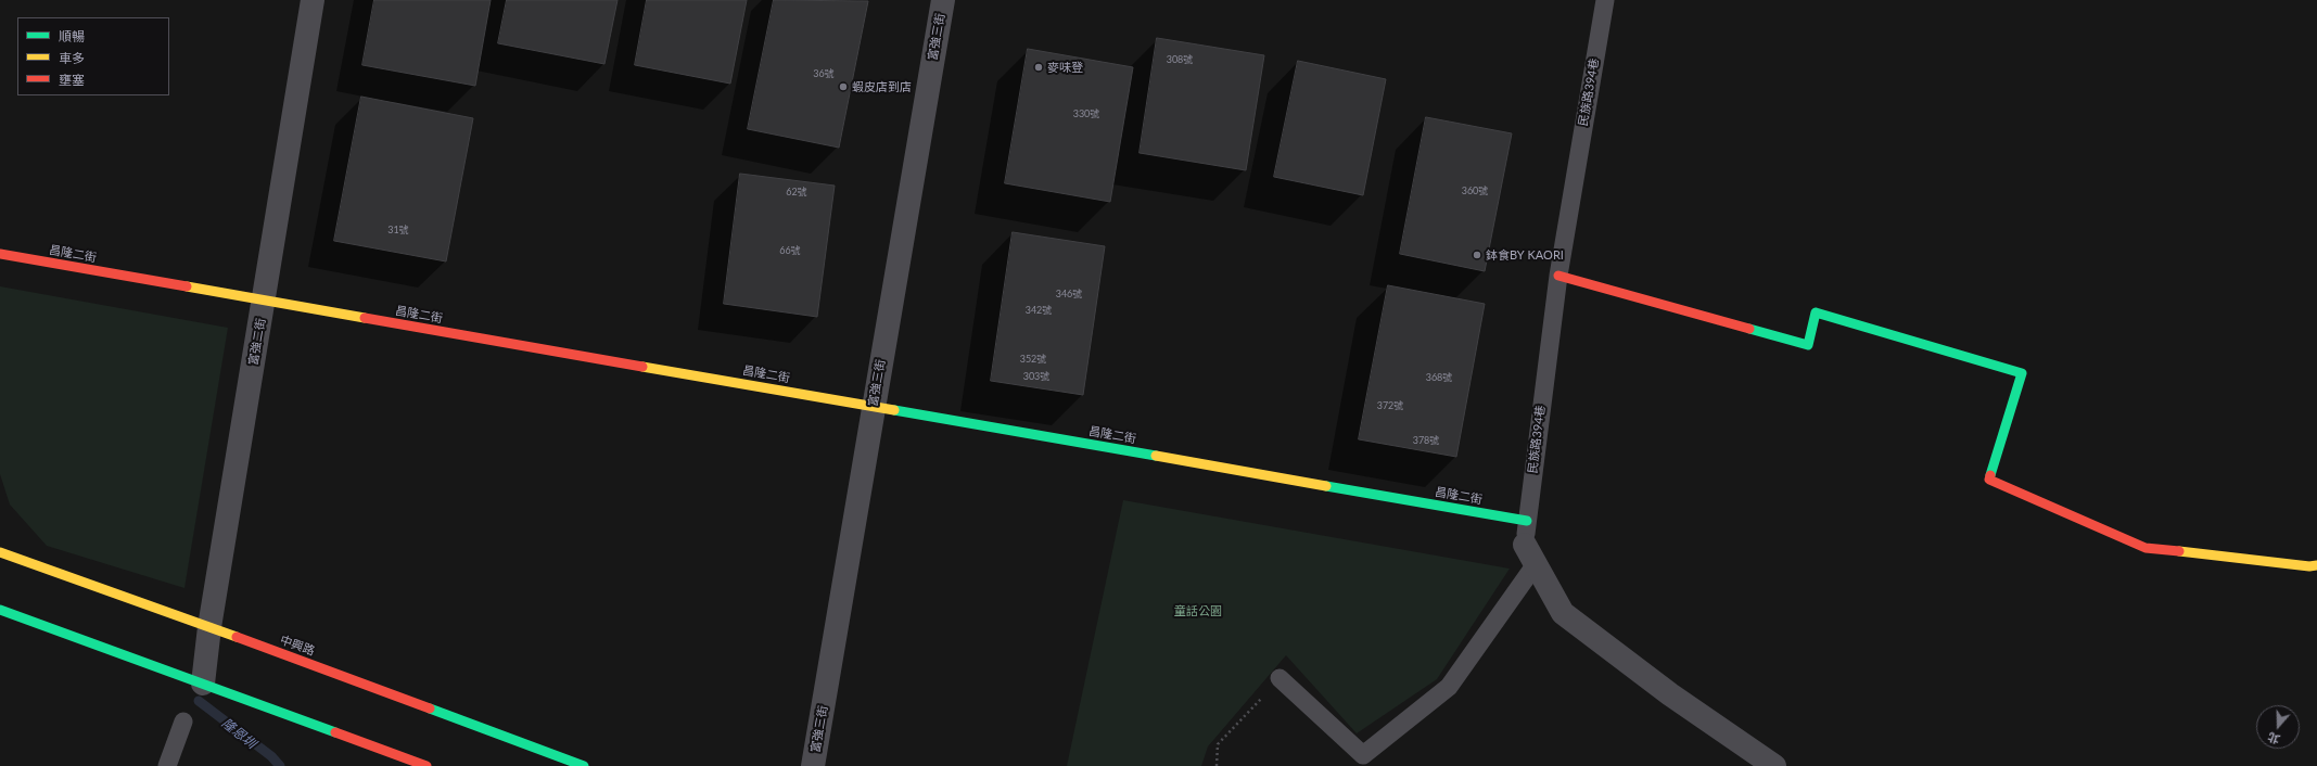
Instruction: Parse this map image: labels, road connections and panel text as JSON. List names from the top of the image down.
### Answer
{
  "streets": {
    "street": [
      "富強三街",
      "昌隆二街",
      "富強二街",
      "中興路"
    ],
    "lane": ["民族路394巷"]
  },
  "crossings": [
    ["富強三街", "昌隆二街"],
    ["民族路394巷", "昌隆二街"],
    ["昌隆二街", "富強二街"],
    ["富強二街", "中興路"]
  ],
  "water": ["隆恩圳"],
  "parks": ["童話公園"],
  "places": ["麥味登", "蝦皮店到店", "鉢食BY KAORI"],
  "house_numbers": [
    "308號",
    "36號",
    "330號",
    "360號",
    "62號",
    "31號",
    "66號",
    "346號",
    "342號",
    "352號",
    "303號",
    "368號",
    "372號",
    "378號"
  ],
  "legend": ["順暢", "車多", "壅塞"],
  "north": "bottom"
}
